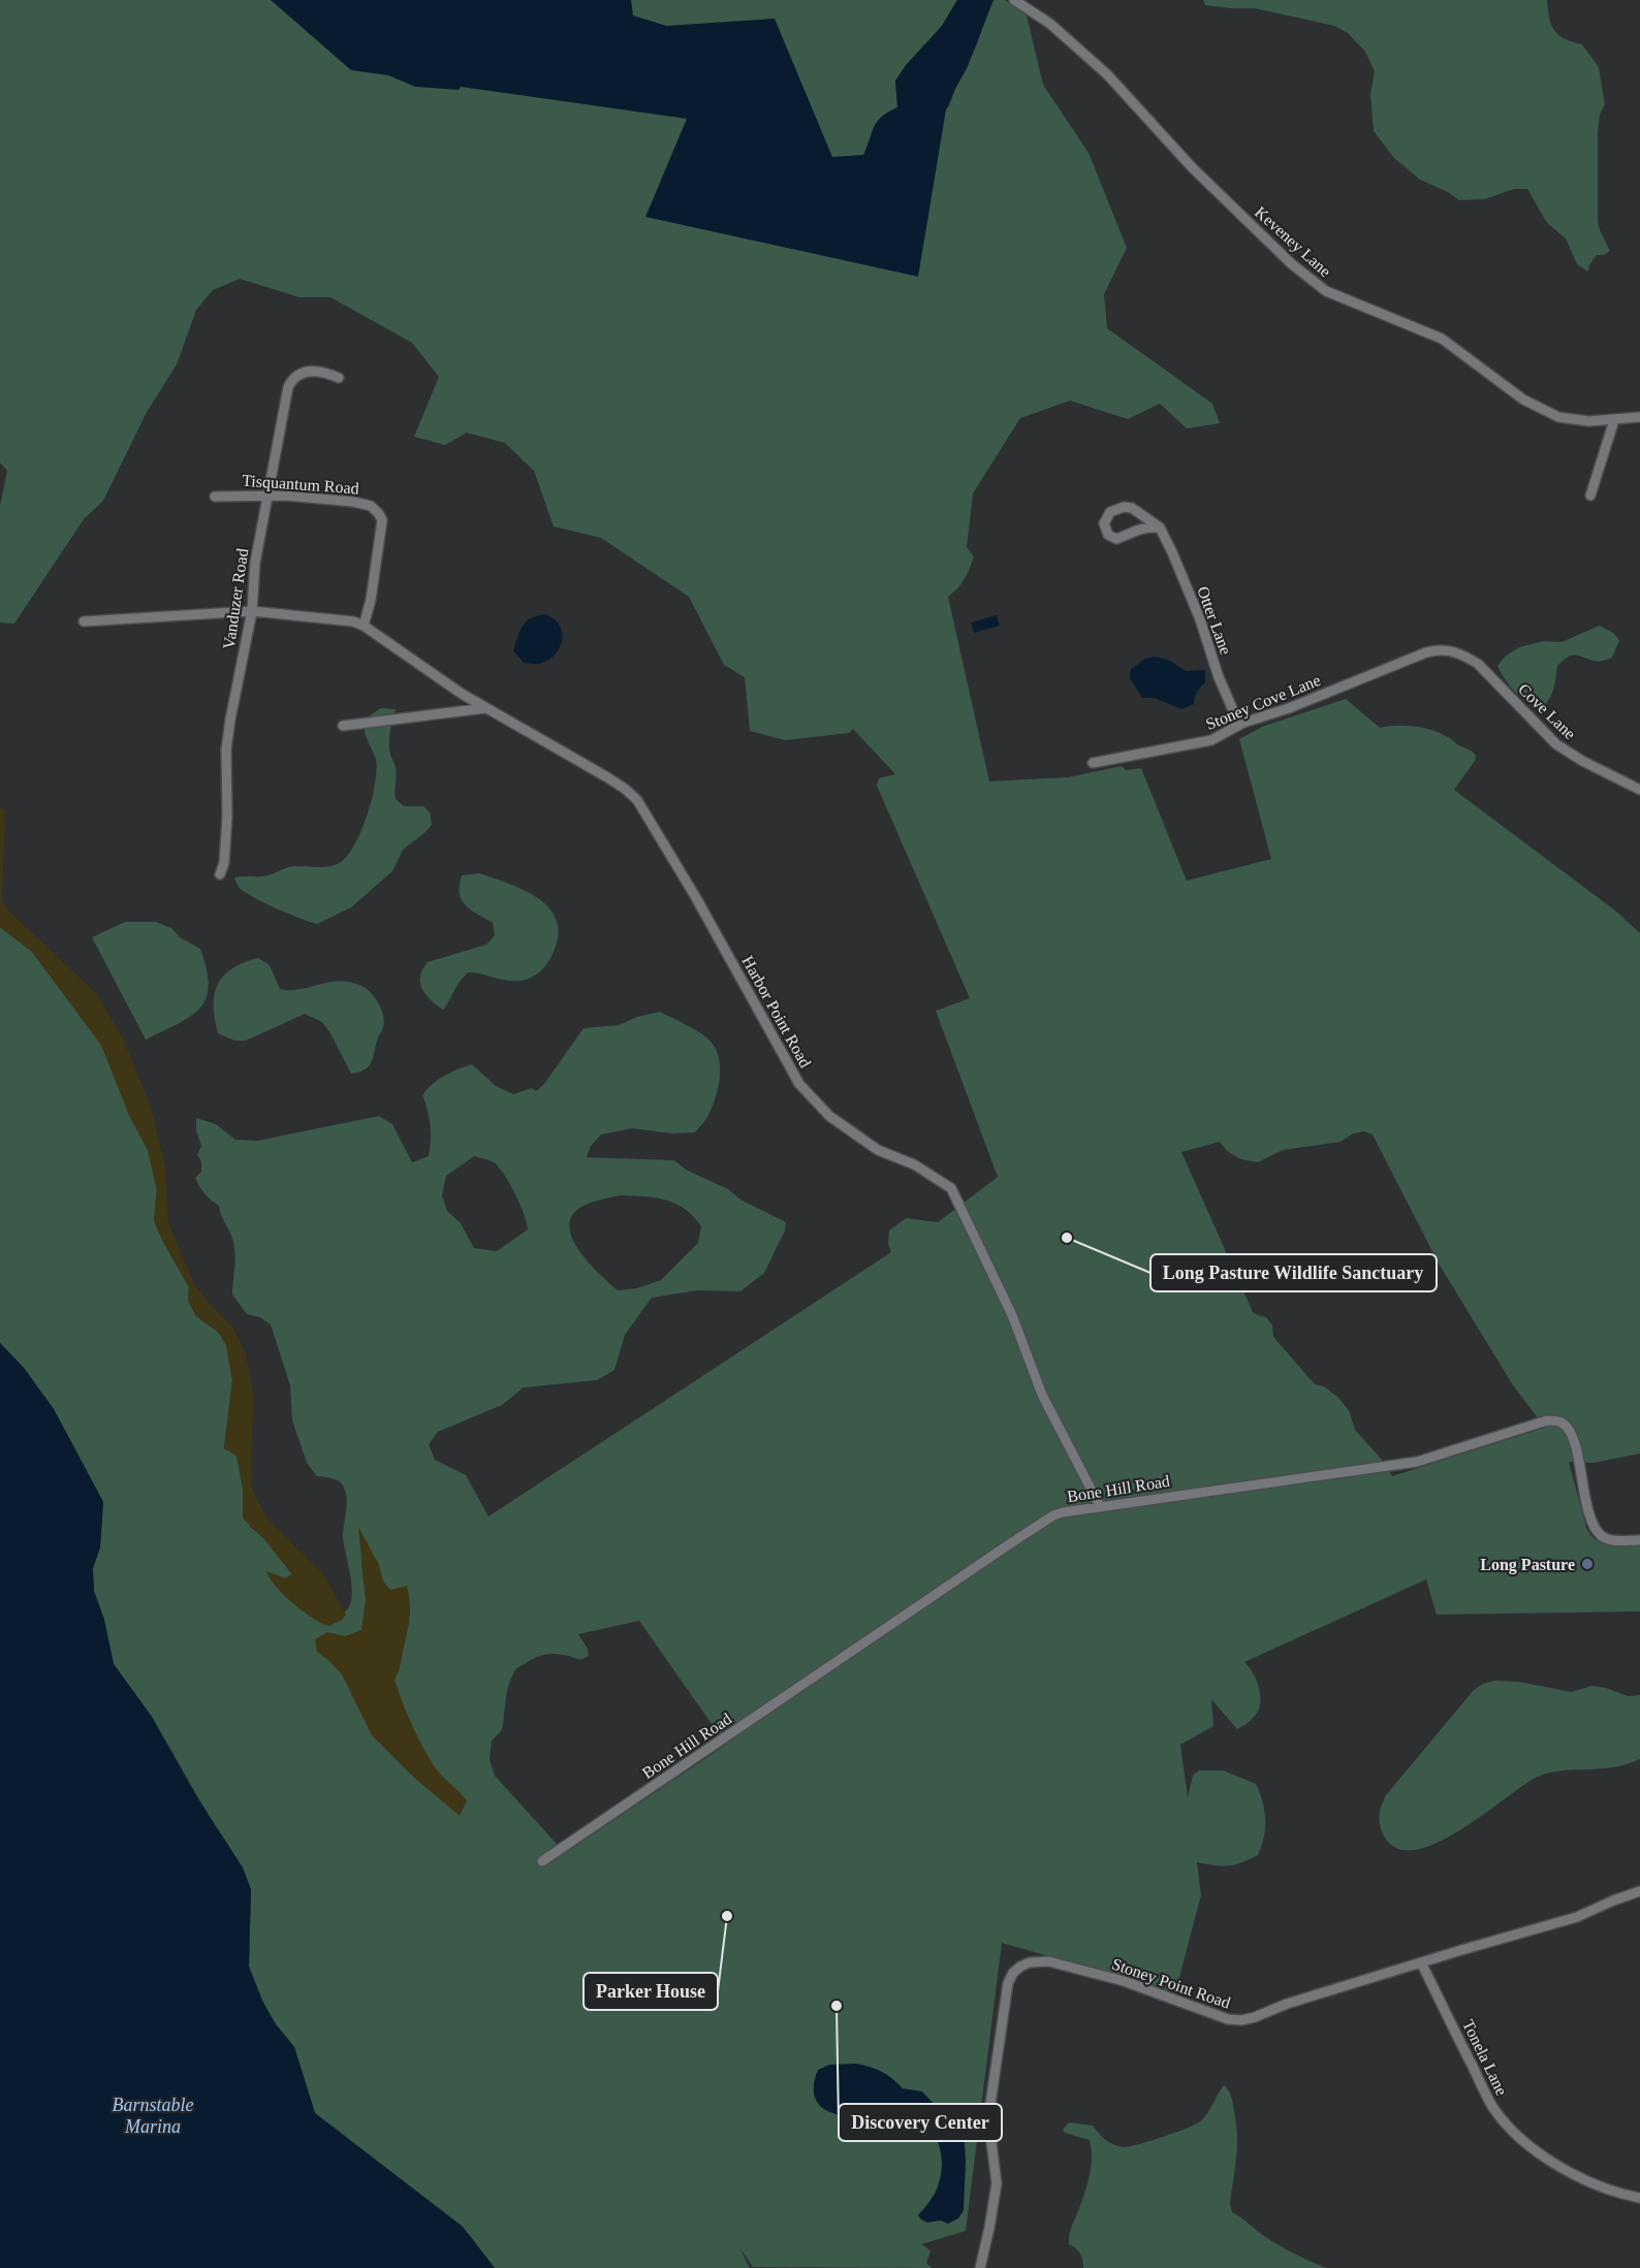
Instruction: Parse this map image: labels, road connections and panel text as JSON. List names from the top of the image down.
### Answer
{
  "streets": {
    "street": [
      "Keveney Lane",
      "Tisquantum Road",
      "Vanduzer Road",
      "Otter Lane",
      "Stoney Cove Lane",
      "Cove Lane",
      "Harbor Point Road",
      "Bone Hill Road",
      "Stoney Point Road",
      "Tonela Lane"
    ]
  },
  "crossings": [
    ["Tisquantum Road", "Vanduzer Road"],
    ["Otter Lane", "Stoney Cove Lane"],
    ["Stoney Cove Lane", "Cove Lane"],
    ["Harbor Point Road", "Bone Hill Road"],
    ["Stoney Point Road", "Tonela Lane"]
  ],
  "water": ["Barnstable Marina"],
  "places": [
    "Long Pasture Wildlife Sanctuary",
    "Long Pasture",
    "Parker House",
    "Discovery Center"
  ]
}
